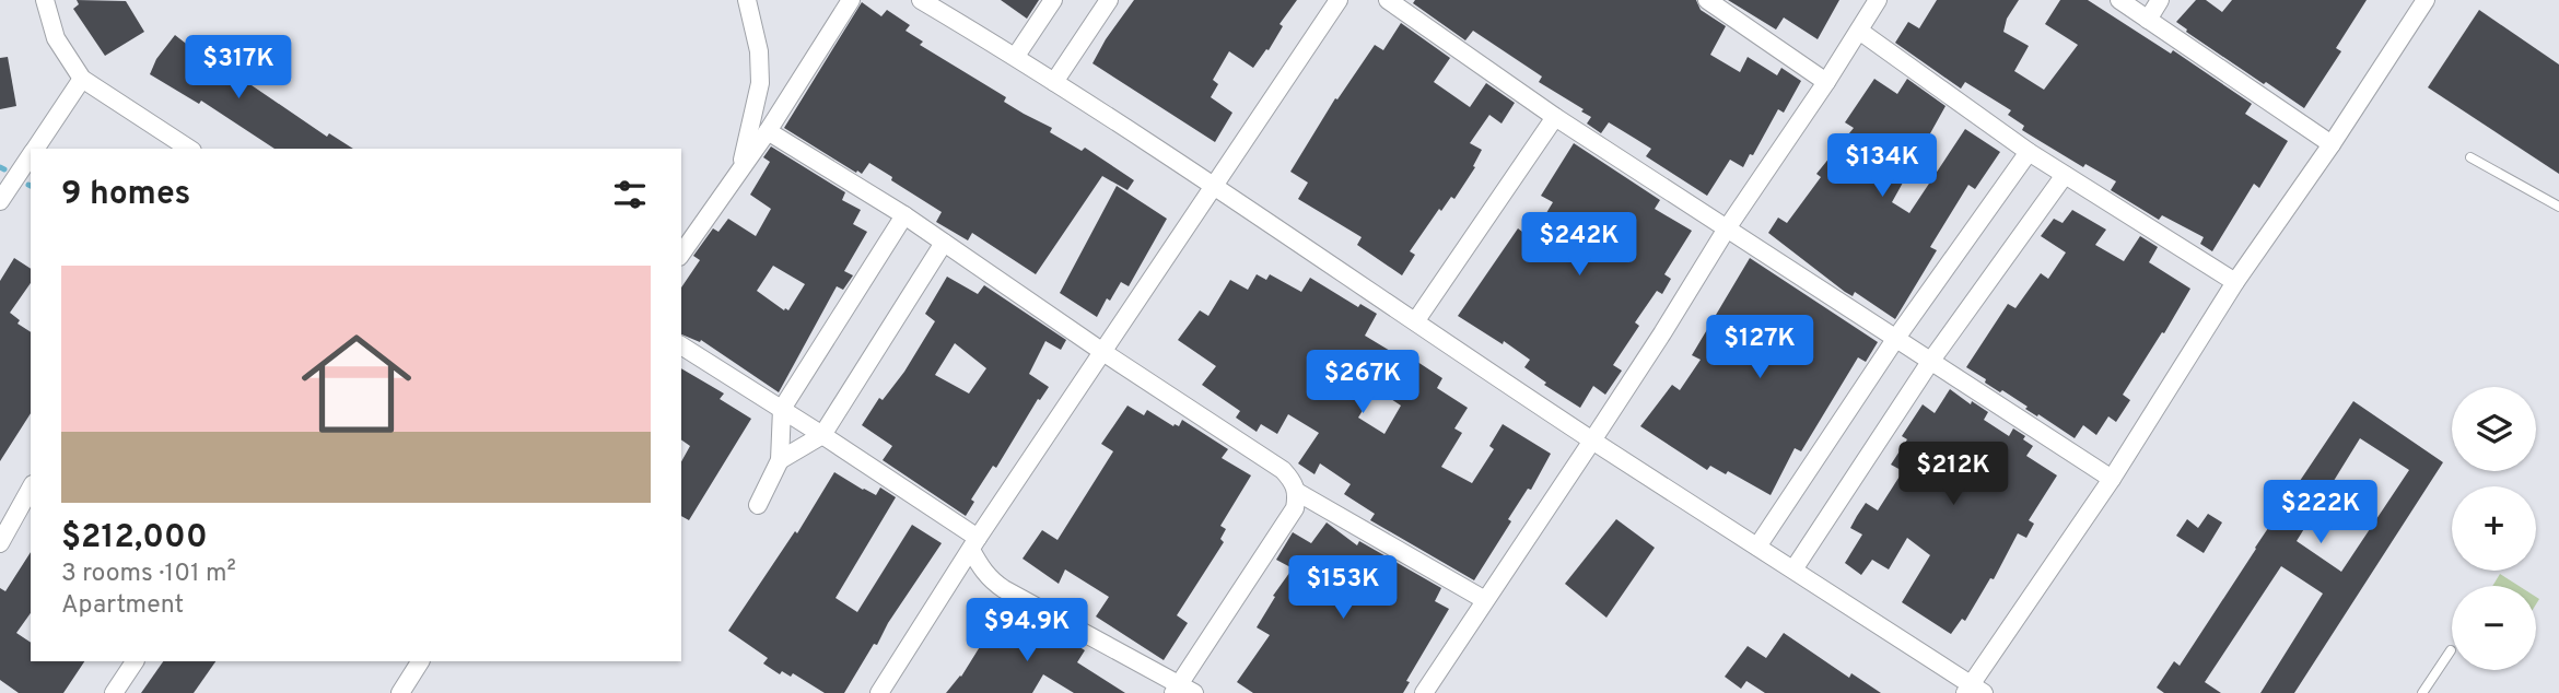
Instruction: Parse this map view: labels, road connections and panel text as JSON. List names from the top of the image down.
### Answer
{
  "page": {
    "price": [
      "$317K",
      "$134K",
      "$242K",
      "$127K",
      "$267K",
      "$212K",
      "$222K",
      "$153K",
      "$94.9K"
    ],
    "heading": "9 homes",
    "list": [
      {
        "name": "$212,000",
        "note": "3 rooms · 101 m² · Apartment"
      }
    ],
    "map_buttons": ["+", "−"]
  }
}
